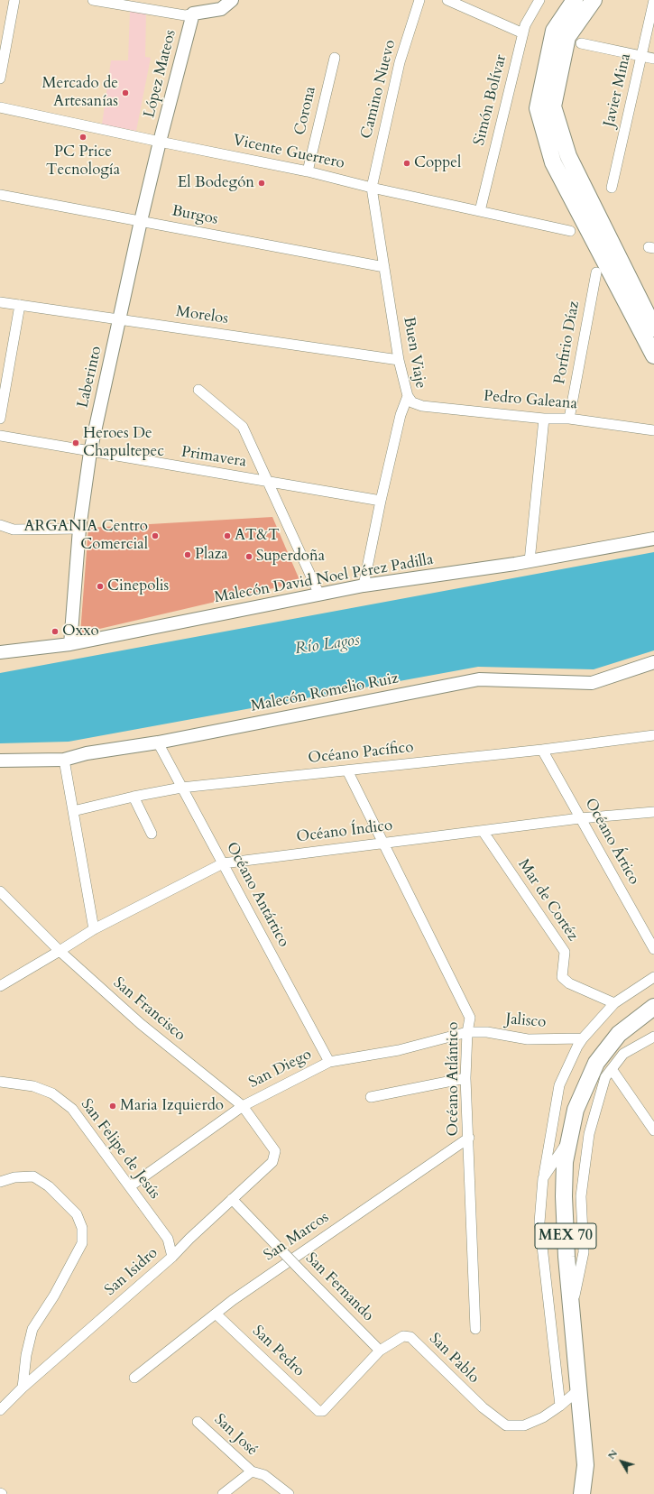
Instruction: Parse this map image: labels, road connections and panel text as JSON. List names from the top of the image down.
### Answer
{
  "streets": {
    "main road": ["MEX 70"],
    "street": [
      "López Mateos",
      "Camino Nuevo",
      "Javier Mina",
      "Simón Bolívar",
      "Corona",
      "Vicente Guerrero",
      "Burgos",
      "Morelos",
      "Porfirio Díaz",
      "Buen Viaje",
      "Laberinto",
      "Pedro Galeana",
      "Primavera",
      "Malecón David Noel Pérez Padilla",
      "Malecón Romelio Ruiz",
      "Océano Pacífico",
      "Océano Índico",
      "Océano Ártico",
      "Océano Antártico",
      "Mar de Cortéz",
      "San Francisco",
      "Jalisco",
      "San Diego",
      "Océano Atlántico",
      "San Felipe de Jesús",
      "San Marcos",
      "San Isidro",
      "San Fernando",
      "San Pedro",
      "San Pablo",
      "San José"
    ]
  },
  "crossings": [
    ["López Mateos", "Vicente Guerrero"],
    ["López Mateos", "Laberinto"],
    ["Camino Nuevo", "Vicente Guerrero"],
    ["Camino Nuevo", "Buen Viaje"],
    ["Simón Bolívar", "Vicente Guerrero"],
    ["Corona", "Vicente Guerrero"],
    ["Vicente Guerrero", "Buen Viaje"],
    ["Vicente Guerrero", "Laberinto"],
    ["Burgos", "Buen Viaje"],
    ["Burgos", "Laberinto"],
    ["Morelos", "Buen Viaje"],
    ["Morelos", "Laberinto"],
    ["Porfirio Díaz", "Pedro Galeana"],
    ["Buen Viaje", "Pedro Galeana"],
    ["Buen Viaje", "Primavera"],
    ["Buen Viaje", "Malecón David Noel Pérez Padilla"],
    ["Laberinto", "Primavera"],
    ["Laberinto", "Malecón David Noel Pérez Padilla"],
    ["Malecón Romelio Ruiz", "Océano Antártico"],
    ["Océano Pacífico", "Océano Ártico"],
    ["Océano Pacífico", "Océano Antártico"],
    ["Océano Pacífico", "Océano Atlántico"],
    ["Océano Índico", "Océano Ártico"],
    ["Océano Índico", "Océano Antártico"],
    ["Océano Índico", "Mar de Cortéz"],
    ["Océano Índico", "San Francisco"],
    ["Océano Índico", "Océano Atlántico"],
    ["Océano Antártico", "San Diego"],
    ["San Francisco", "San Diego"],
    ["San Francisco", "San Isidro"],
    ["Jalisco", "San Diego"],
    ["Jalisco", "Océano Atlántico"],
    ["San Diego", "Océano Atlántico"],
    ["San Diego", "San Felipe de Jesús"],
    ["Océano Atlántico", "San Marcos"],
    ["San Felipe de Jesús", "San Isidro"],
    ["MEX 70", "San Pablo"],
    ["San Marcos", "San Pedro"],
    ["San Isidro", "San Fernando"],
    ["San Fernando", "San Pablo"],
    ["San Pedro", "San Pablo"]
  ],
  "water": ["Río Lagos"],
  "places": [
    "Mercado de Artesanías",
    "PC Price Tecnología",
    "Coppel",
    "El Bodegón",
    "Heroes De Chapultepec",
    "ARGANIA Centro Comercial",
    "AT&T",
    "Plaza",
    "Superdoña",
    "Cinepolis",
    "Oxxo",
    "Maria Izquierdo"
  ],
  "north": "top left"
}
